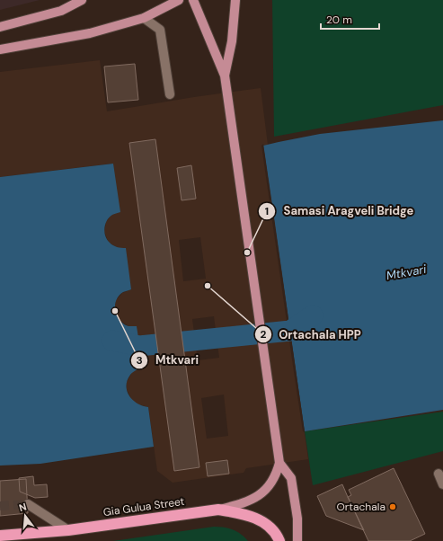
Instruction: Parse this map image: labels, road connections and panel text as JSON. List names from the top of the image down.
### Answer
{
  "streets": {
    "highway": ["Gia Gulua Street"]
  },
  "water": ["Mtkvari"],
  "places": [
    "Samasi Aragveli Bridge",
    "Ortachala HPP",
    "Mtkvari",
    "Ortachala"
  ],
  "scale_bar": "20 m",
  "north": "top"
}
